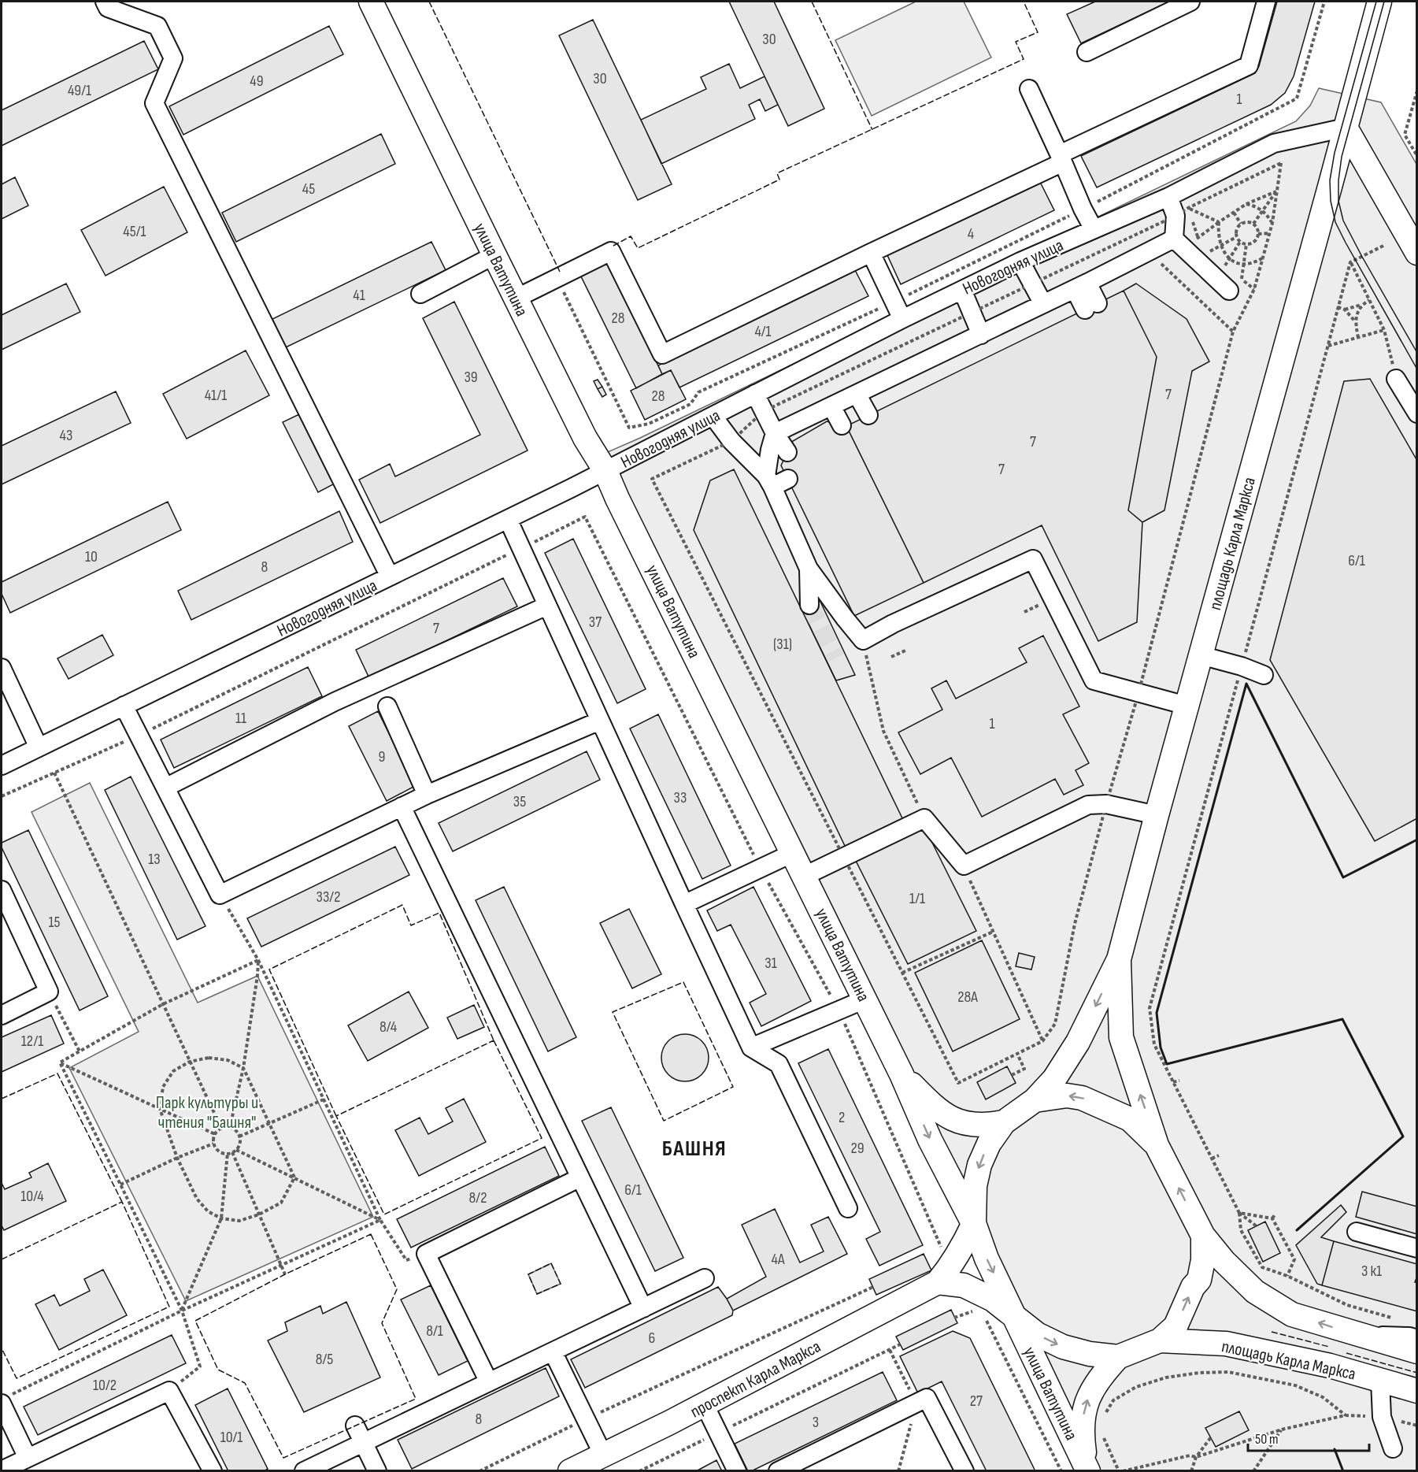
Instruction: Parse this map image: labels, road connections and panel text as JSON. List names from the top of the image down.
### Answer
{
  "streets": {
    "main road": ["улица Ватутина", "площадь Карла Маркса", "проспект Карла Маркса"],
    "street": ["Новогодняя улица"]
  },
  "crossings": [
    ["Новогодняя улица", "улица Ватутина"],
    ["Новогодняя улица", "площадь Карла Маркса"],
    ["улица Ватутина", "площадь Карла Маркса"],
    ["площадь Карла Маркса", "проспект Карла Маркса"]
  ],
  "districts": ["БАШНЯ"],
  "parks": ["Парк культуры и чтения \"Башня\""],
  "house_numbers": [
    "30",
    "30",
    "49",
    "49/1",
    "1",
    "45",
    "45/1",
    "4",
    "41",
    "28",
    "4/1",
    "39",
    "7",
    "41/1",
    "28",
    "43",
    "7",
    "7",
    "10",
    "6/1",
    "8",
    "37",
    "7",
    "(31)",
    "11",
    "1",
    "9",
    "33",
    "35",
    "13",
    "33/2",
    "1/1",
    "15",
    "31",
    "28А",
    "8/4",
    "12/1",
    "2",
    "29",
    "6/1",
    "10/4",
    "8/2",
    "4А",
    "3 к1",
    "8/1",
    "6",
    "8/5",
    "10/2",
    "27",
    "8",
    "3",
    "10/1"
  ],
  "scale_bar": "50 m"
}
